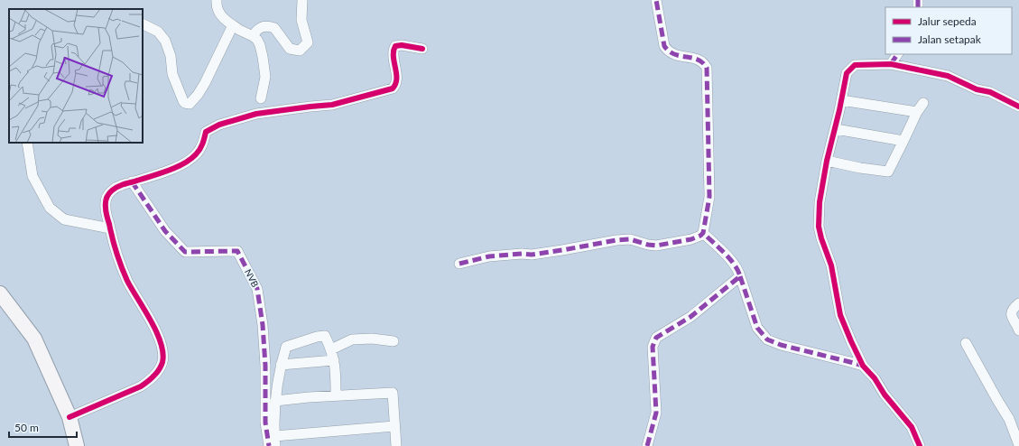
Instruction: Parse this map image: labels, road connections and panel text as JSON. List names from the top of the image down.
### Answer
{
  "streets": {
    "street": ["NVB"]
  },
  "legend": ["Jalur sepeda", "Jalan setapak"],
  "scale_bar": "50 m"
}
